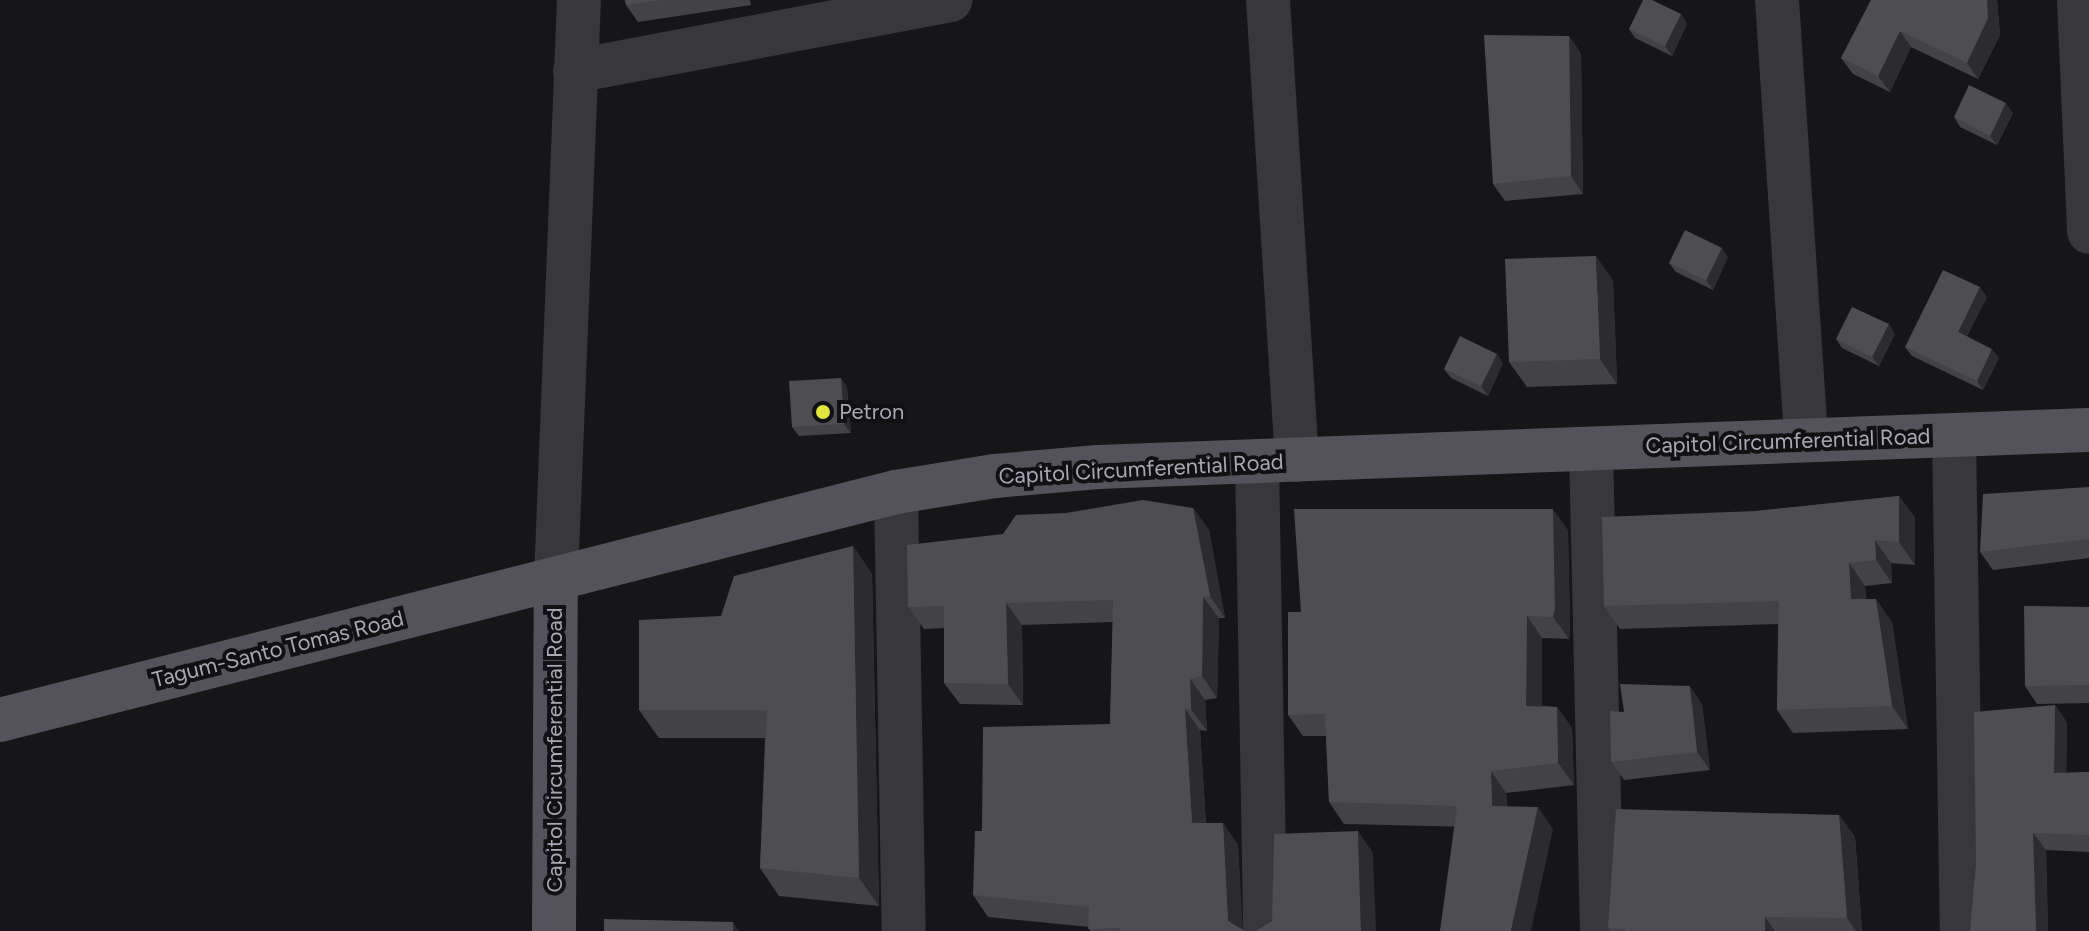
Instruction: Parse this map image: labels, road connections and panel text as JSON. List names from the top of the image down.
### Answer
{
  "streets": {
    "main road": ["Capitol Circumferential Road", "Tagum-Santo Tomas Road"]
  },
  "crossings": [
    ["Capitol Circumferential Road", "Tagum-Santo Tomas Road"]
  ],
  "places": ["Petron"]
}
